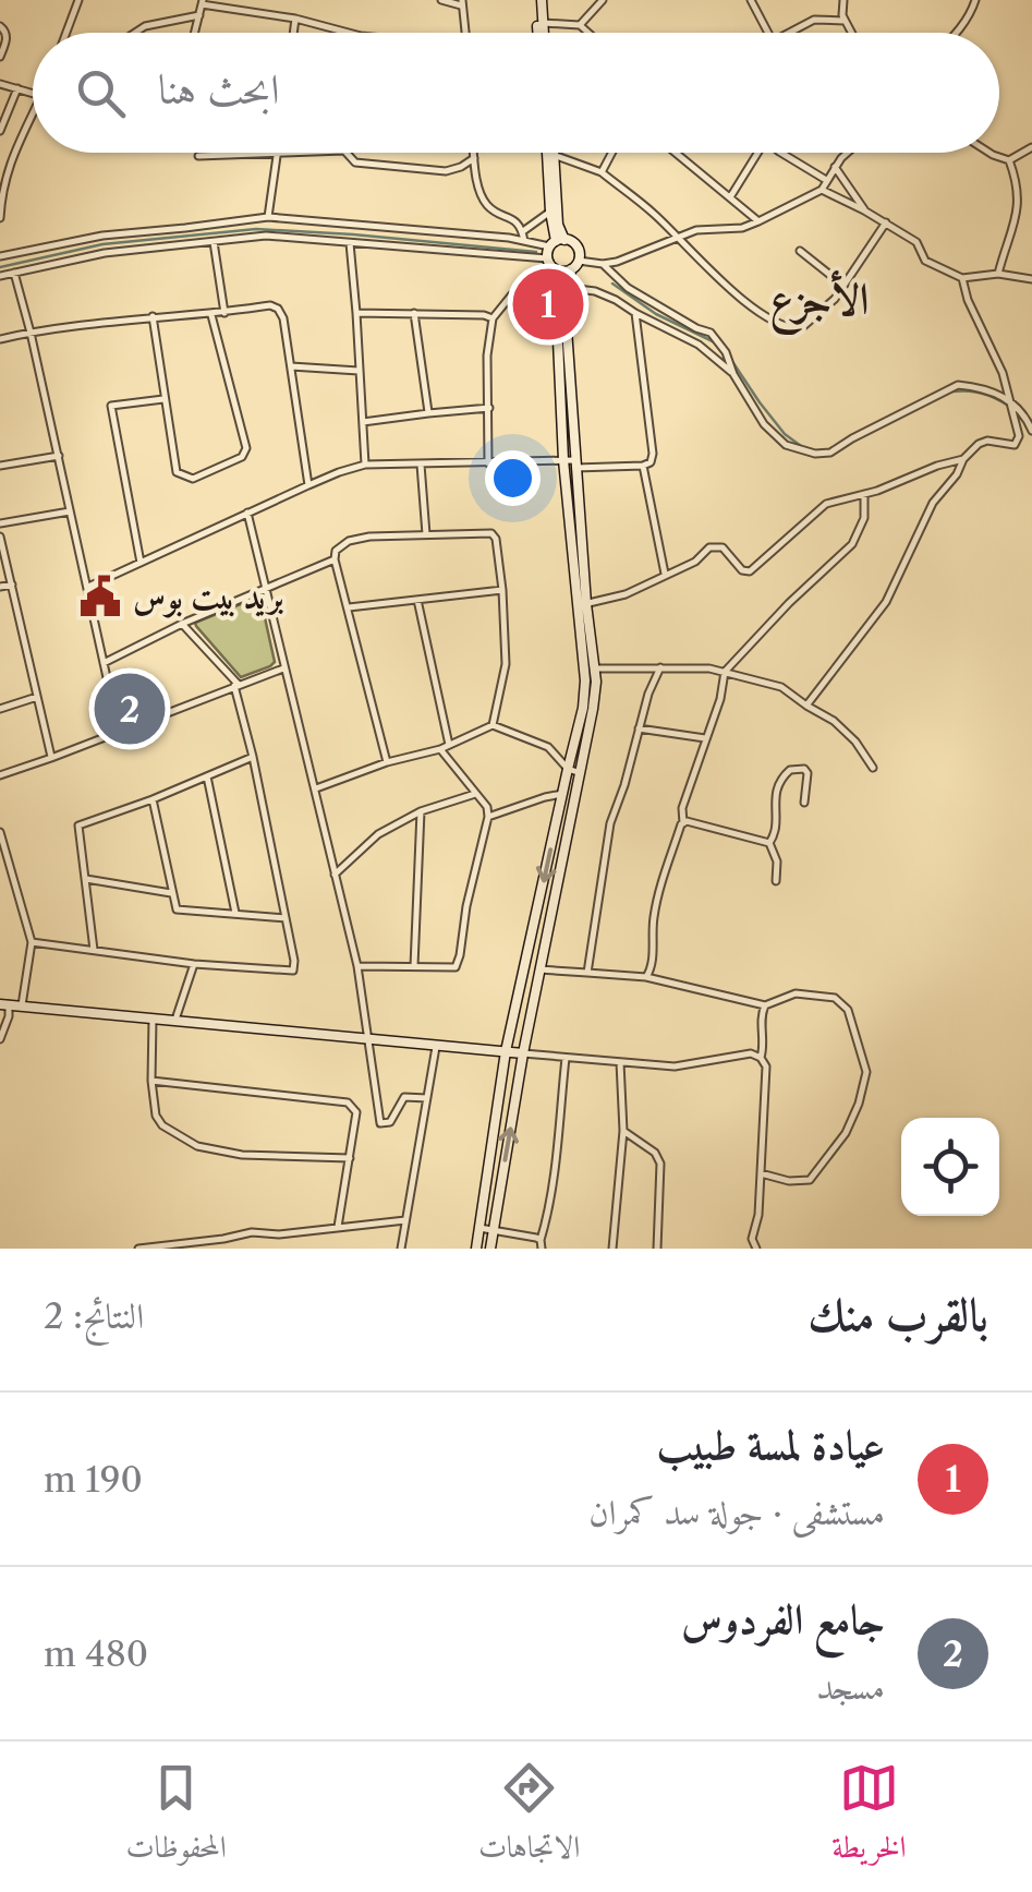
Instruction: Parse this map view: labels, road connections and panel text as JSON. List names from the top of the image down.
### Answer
{
  "districts": ["الأجزع"],
  "places": {
    "public building": ["بريد بيت بوس"]
  },
  "page": {
    "search": "ابحث هنا",
    "pins": ["1", "2"],
    "heading": ["بالقرب منك", "النتائج: 2"],
    "list": [
      {
        "mark": "1",
        "name": "عيادة لمسة طبيب",
        "note": "مستشفى · جولة سد كمران",
        "value": "190 m"
      },
      {
        "mark": "2",
        "name": "جامع الفردوس",
        "note": "مسجد",
        "value": "480 m"
      }
    ],
    "nav": ["الخريطة", "الاتجاهات", "المحفوظات"]
  }
}
